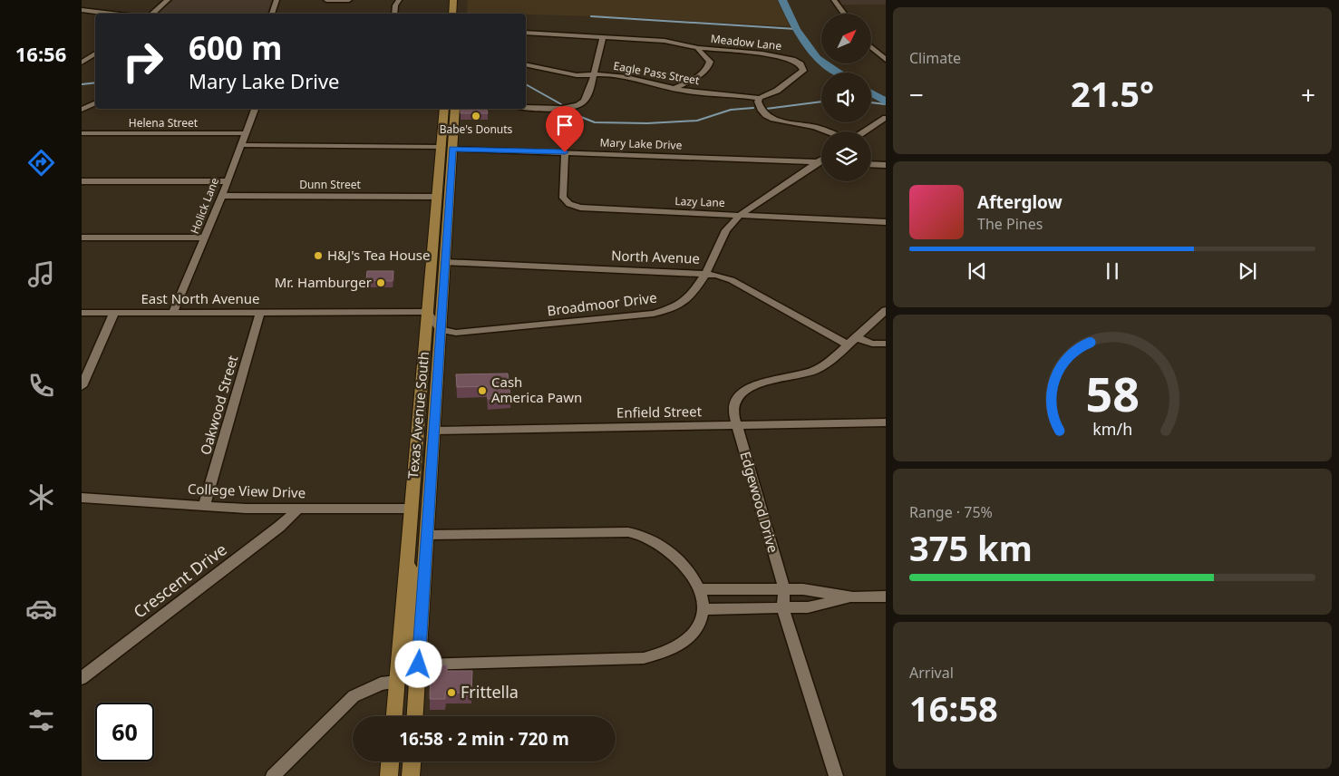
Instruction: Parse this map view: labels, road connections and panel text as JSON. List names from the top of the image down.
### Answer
{
  "streets": {
    "main road": ["Texas Avenue South"],
    "street": [
      "Meadow Lane",
      "Eagle Pass Street",
      "Helena Street",
      "Mary Lake Drive",
      "Dunn Street",
      "Lazy Lane",
      "Holick Lane",
      "North Avenue",
      "East North Avenue",
      "Broadmoor Drive",
      "Oakwood Street",
      "Enfield Street",
      "College View Drive",
      "Edgewood Drive",
      "Crescent Drive"
    ]
  },
  "crossings": [
    ["Meadow Lane", "Eagle Pass Street"],
    ["Helena Street", "Holick Lane"],
    ["Mary Lake Drive", "Lazy Lane"],
    ["Mary Lake Drive", "Broadmoor Drive"],
    ["Mary Lake Drive", "Texas Avenue South"],
    ["Dunn Street", "Holick Lane"],
    ["Dunn Street", "Texas Avenue South"],
    ["Lazy Lane", "Broadmoor Drive"],
    ["Holick Lane", "East North Avenue"],
    ["North Avenue", "Broadmoor Drive"],
    ["North Avenue", "Texas Avenue South"],
    ["North Avenue", "Edgewood Drive"],
    ["East North Avenue", "Oakwood Street"],
    ["East North Avenue", "Texas Avenue South"],
    ["Broadmoor Drive", "Texas Avenue South"],
    ["Oakwood Street", "College View Drive"],
    ["Enfield Street", "Texas Avenue South"],
    ["Enfield Street", "Edgewood Drive"],
    ["Texas Avenue South", "College View Drive"],
    ["College View Drive", "Crescent Drive"]
  ],
  "places": [
    "Babe's Donuts",
    "H&J's Tea House",
    "Mr. Hamburger",
    "Cash America Pawn",
    "Frittella"
  ],
  "north": "top right",
  "page": {
    "tabs": "16:56",
    "tile": [
      "Climate",
      ["Range · 75%", "375 km"],
      ["Arrival", "16:58"]
    ],
    "turn": ["600 m", "Mary Lake Drive"],
    "heat": ["−", "21.5°", "+"],
    "song": ["Afterglow", "The Pines"],
    "limit": "60",
    "trip": "16:58 · 2 min · 720 m",
    "gauge": ["58", "km/h"]
  }
}
